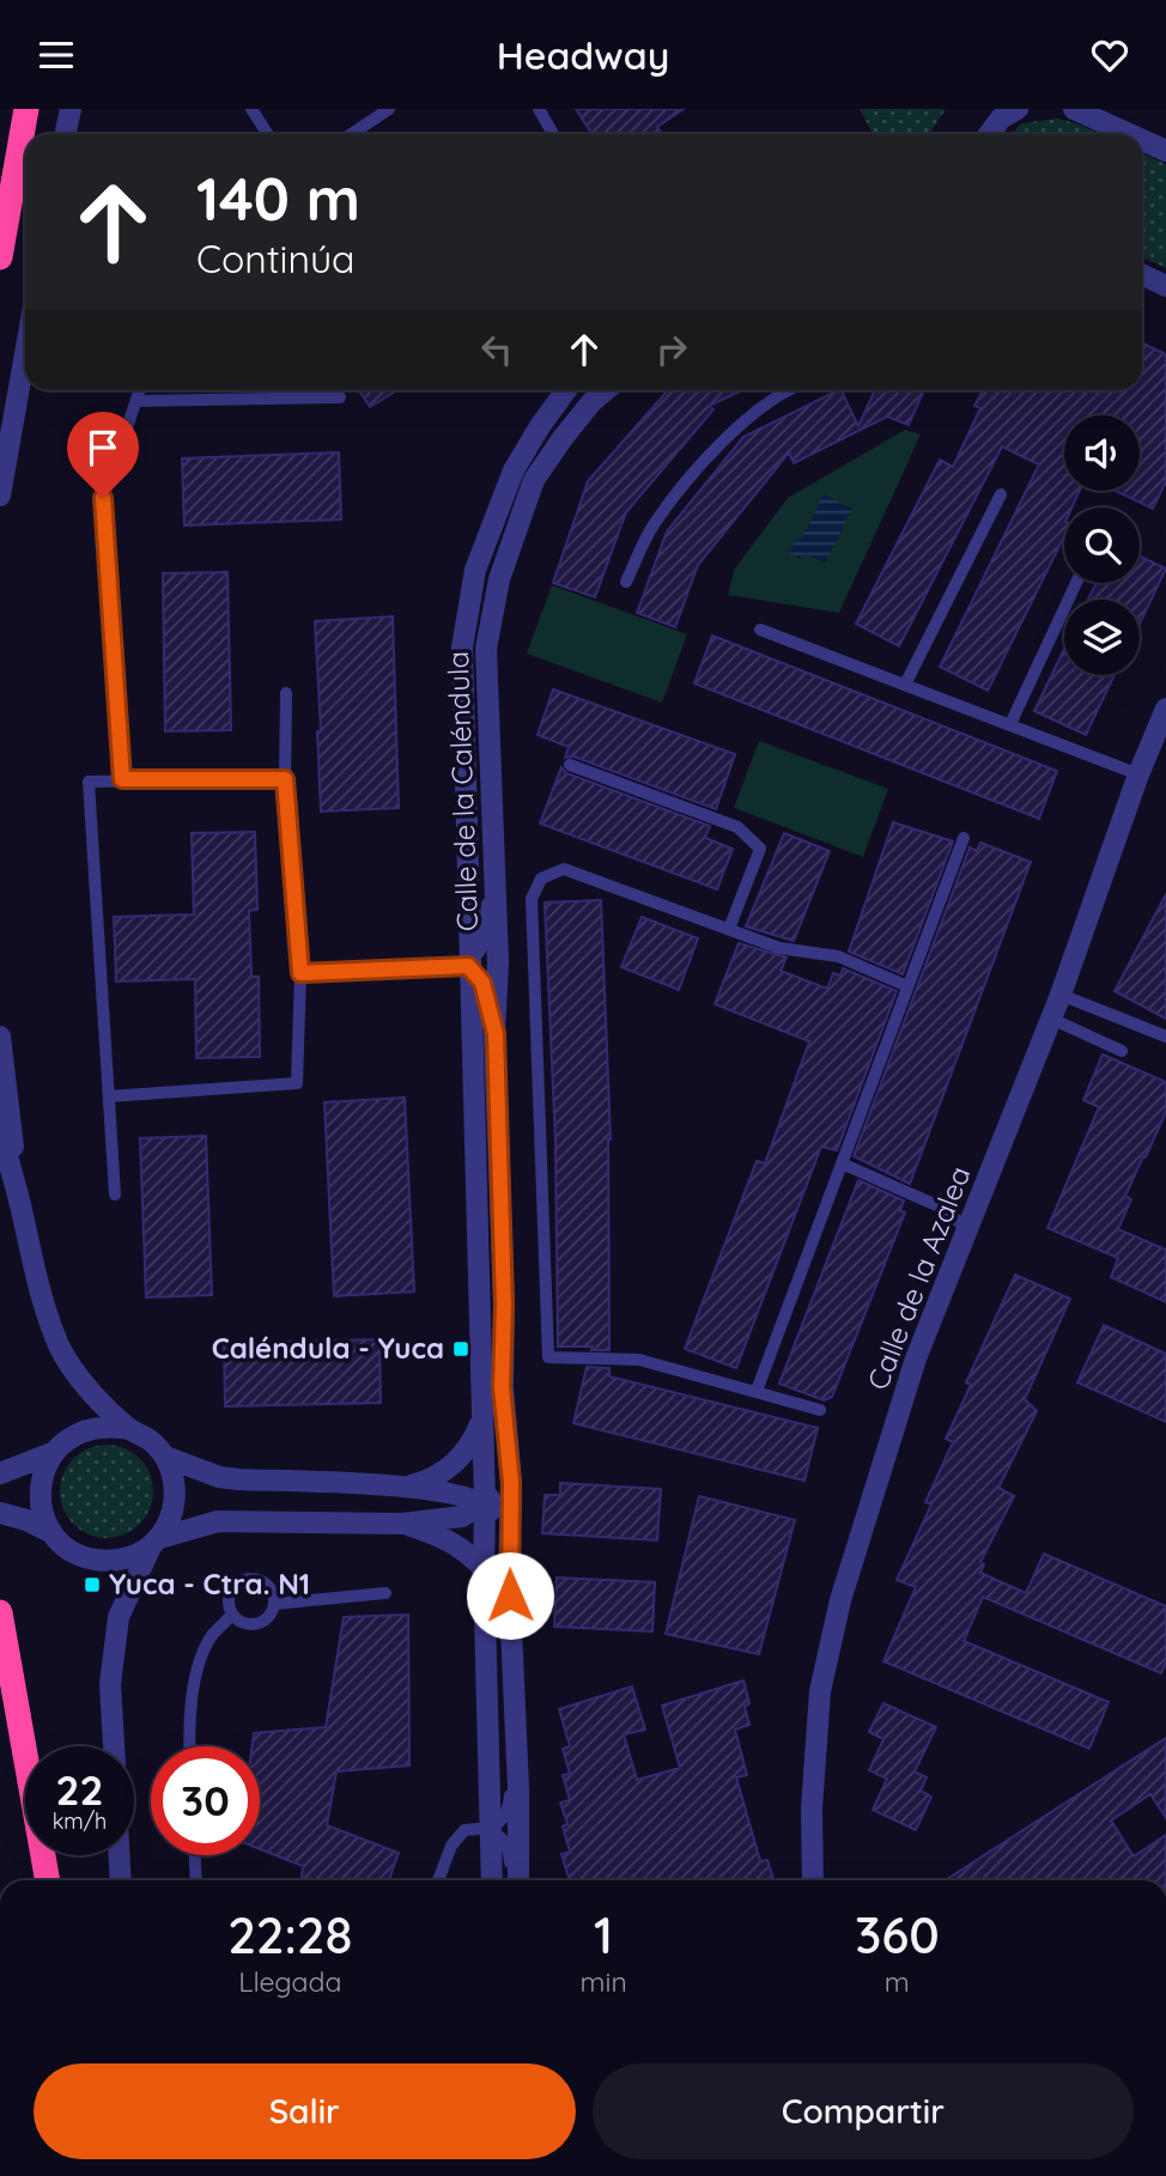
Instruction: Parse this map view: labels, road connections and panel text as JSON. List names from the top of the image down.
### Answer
{
  "streets": {
    "street": ["Calle de la Caléndula", "Calle de la Azalea"]
  },
  "places": {
    "transit": ["Caléndula - Yuca", "Yuca - Ctra. N1"]
  },
  "page": {
    "header": "Headway",
    "turn": ["140 m", "Continúa"],
    "speed": "22 km/h",
    "limit": "30",
    "eta": [
      "22:28",
      "Llegada",
      "1",
      "min",
      "360",
      "m"
    ],
    "buttons": ["Salir", "Compartir"]
  }
}
